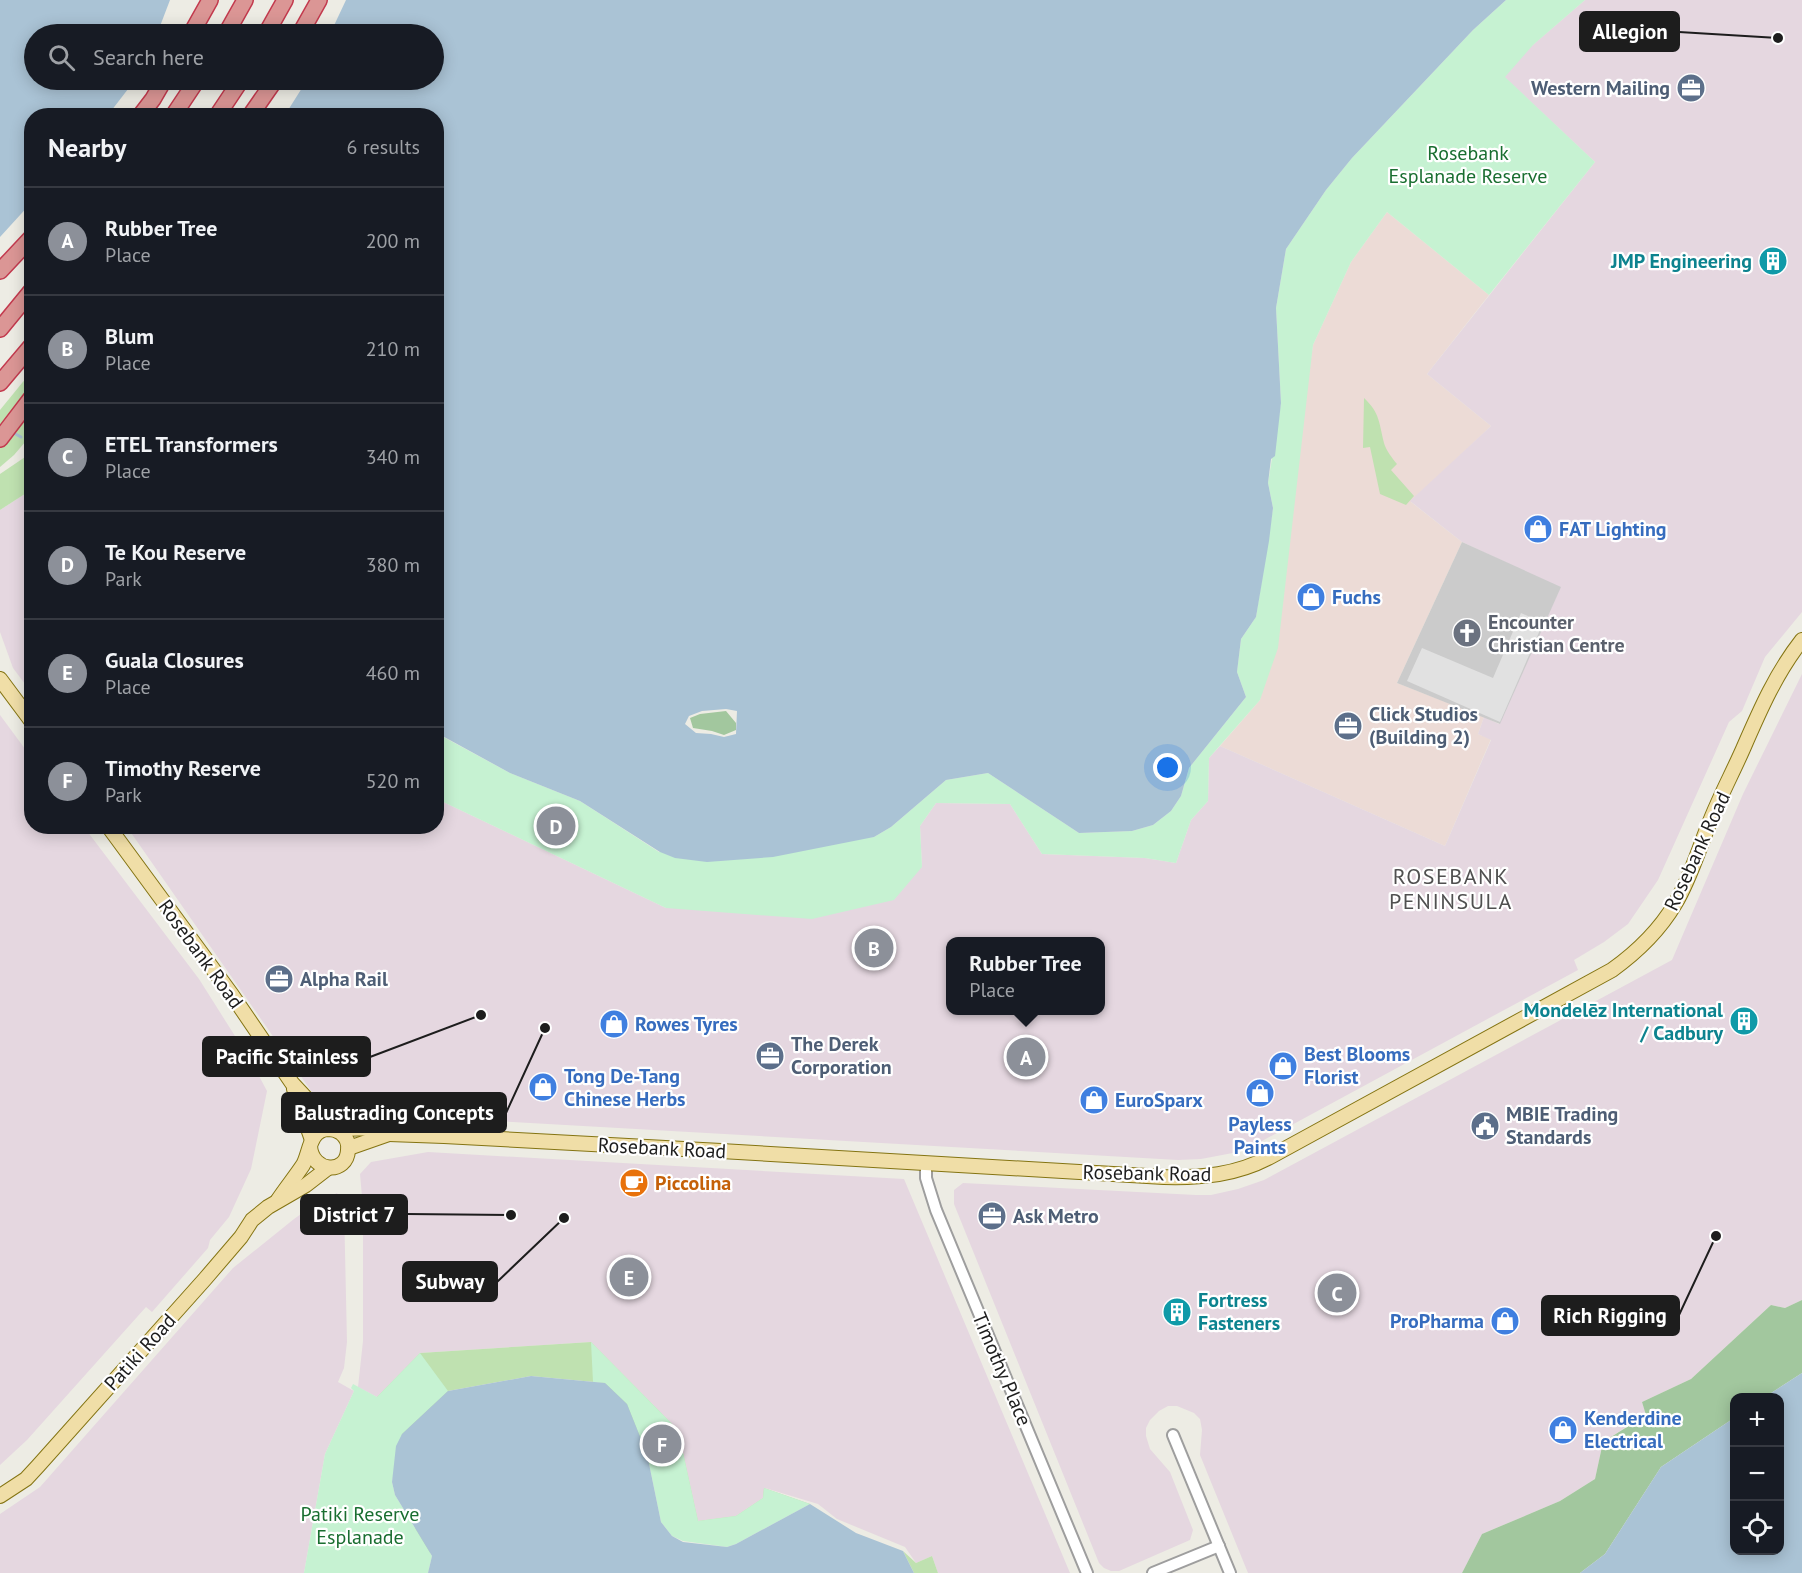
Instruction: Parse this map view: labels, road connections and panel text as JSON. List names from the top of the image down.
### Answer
{
  "streets": {
    "main road": ["Rosebank Road", "Patiki Road"],
    "street": ["Timothy Place"]
  },
  "crossings": [
    ["Rosebank Road", "Patiki Road"],
    ["Rosebank Road", "Timothy Place"]
  ],
  "districts": ["ROSEBANK PENINSULA"],
  "parks": ["Rosebank Esplanade Reserve", "Patiki Reserve Esplanade"],
  "places": {
    "other": [
      "Allegion",
      "Pacific Stainless",
      "Balustrading Concepts",
      "District 7",
      "Subway",
      "Rich Rigging"
    ],
    "office": [
      "Western Mailing",
      "Click Studios (Building 2)",
      "Alpha Rail",
      "The Derek Corporation",
      "Ask Metro"
    ],
    "building": ["JMP Engineering", "Mondelēz International / Cadbury", "Fortress Fasteners"],
    "shop": [
      "FAT Lighting",
      "Fuchs",
      "Rowes Tyres",
      "Best Blooms Florist",
      "Tong De-Tang Chinese Herbs",
      "Payless Paints",
      "EuroSparx",
      "ProPharma",
      "Kenderdine Electrical"
    ],
    "church": ["Encounter Christian Centre"],
    "public building": ["MBIE Trading Standards"],
    "cafe": ["Piccolina"]
  },
  "page": {
    "search": "Search here",
    "heading": ["Nearby", "6 results"],
    "list": [
      {
        "mark": "A",
        "name": "Rubber Tree",
        "note": "Place",
        "value": "200 m"
      },
      {
        "mark": "B",
        "name": "Blum",
        "note": "Place",
        "value": "210 m"
      },
      {
        "mark": "C",
        "name": "ETEL Transformers",
        "note": "Place",
        "value": "340 m"
      },
      {
        "mark": "D",
        "name": "Te Kou Reserve",
        "note": "Park",
        "value": "380 m"
      },
      {
        "mark": "E",
        "name": "Guala Closures",
        "note": "Place",
        "value": "460 m"
      },
      {
        "mark": "F",
        "name": "Timothy Reserve",
        "note": "Park",
        "value": "520 m"
      }
    ],
    "pins": [
      "D",
      "B",
      "A",
      "E",
      "C",
      "F"
    ],
    "popup": ["Rubber Tree", "Place"],
    "map_buttons": ["+", "−"]
  }
}
